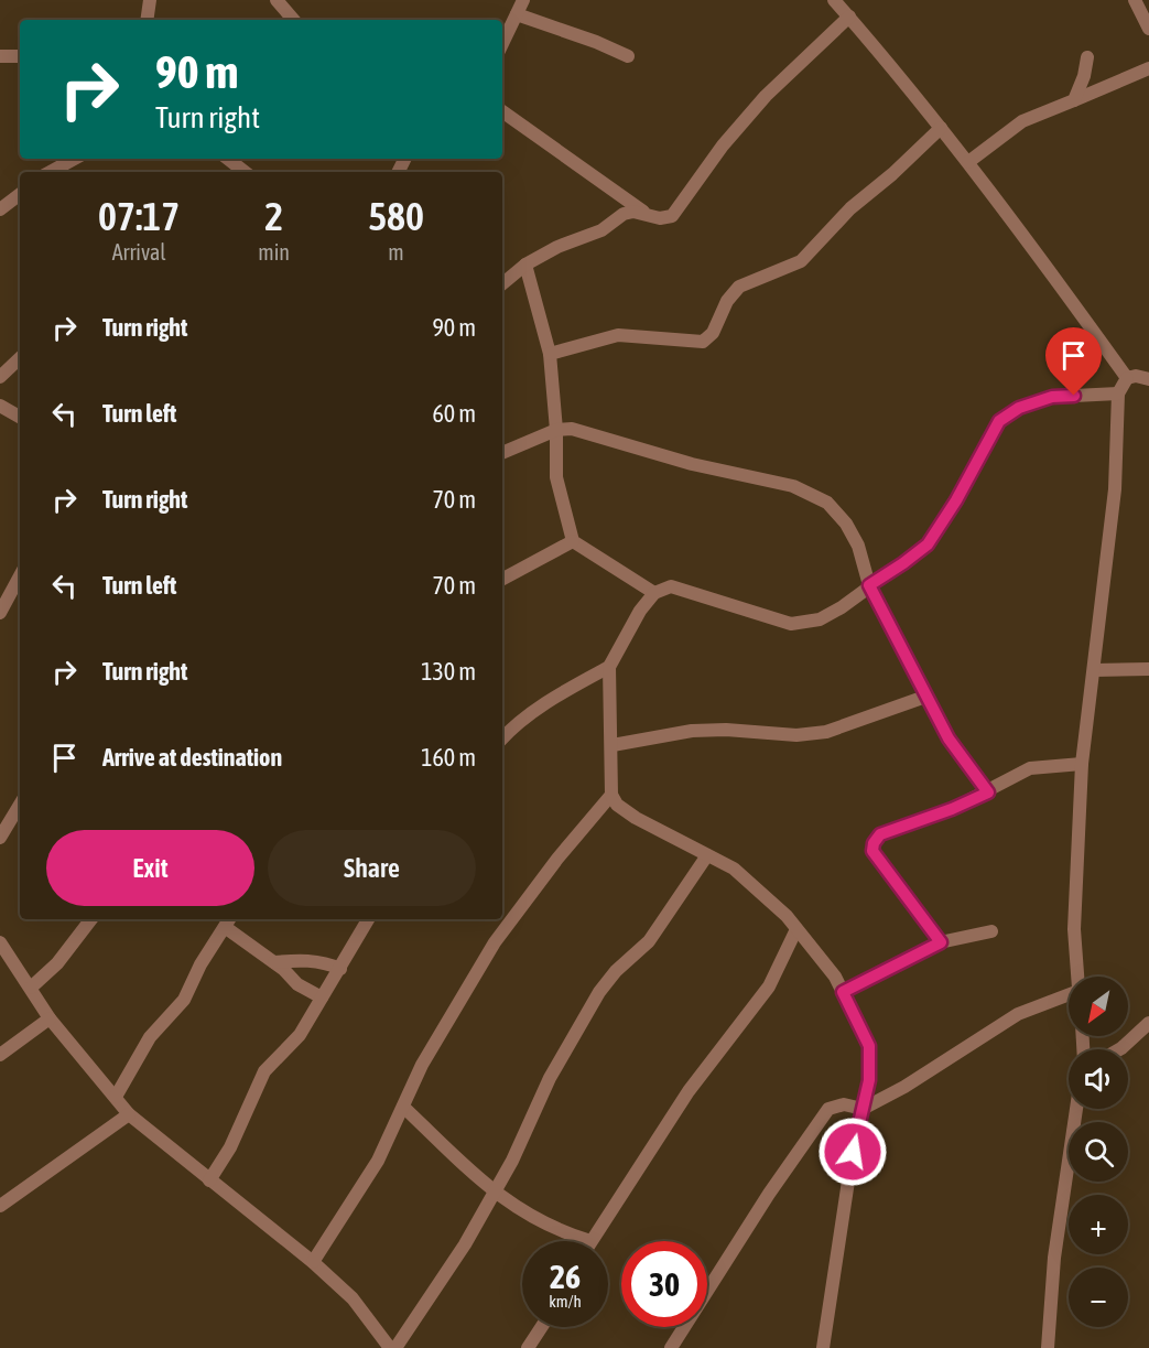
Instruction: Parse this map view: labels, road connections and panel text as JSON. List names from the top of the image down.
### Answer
{
  "north": "bottom left",
  "page": {
    "turn": ["90 m", "Turn right"],
    "eta": [
      "07:17",
      "Arrival",
      "2",
      "min",
      "580",
      "m"
    ],
    "list": [
      {
        "name": "Turn right",
        "value": "90 m"
      },
      {
        "name": "Turn left",
        "value": "60 m"
      },
      {
        "name": "Turn right",
        "value": "70 m"
      },
      {
        "name": "Turn left",
        "value": "70 m"
      },
      {
        "name": "Turn right",
        "value": "130 m"
      },
      {
        "name": "Arrive at destination",
        "value": "160 m"
      }
    ],
    "buttons": ["Exit", "Share"],
    "map_buttons": ["+", "−"],
    "speed": "26 km/h",
    "limit": "30"
  }
}
